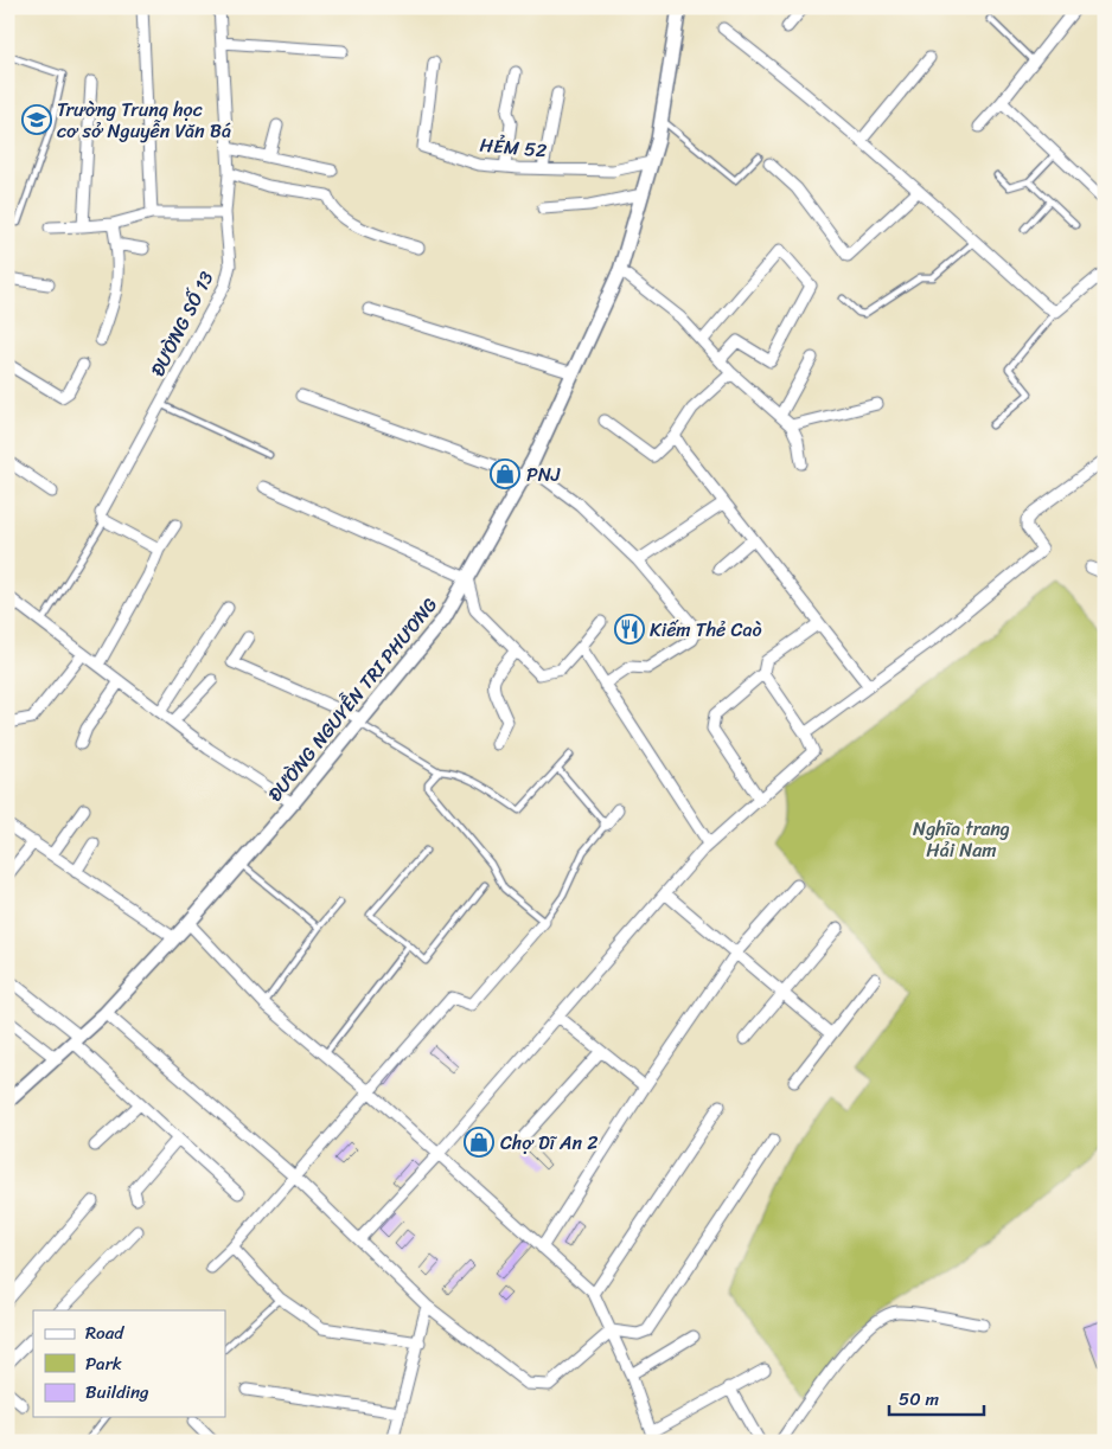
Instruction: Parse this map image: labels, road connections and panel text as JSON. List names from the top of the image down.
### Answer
{
  "streets": {
    "main road": ["ĐƯỜNG NGUYỄN TRI PHƯƠNG"],
    "street": ["HẺM 52", "ĐƯỜNG SỐ 13"]
  },
  "crossings": [
    ["HẺM 52", "ĐƯỜNG NGUYỄN TRI PHƯƠNG"]
  ],
  "parks": ["Nghĩa trang Hải Nam"],
  "places": {
    "school or university": ["Trường Trung học cơ sở Nguyễn Văn Bá"],
    "shop": ["PNJ", "Chợ Dĩ An 2"],
    "restaurant": ["Kiếm Thẻ Caò"]
  },
  "legend": ["Road", "Park", "Building"],
  "scale_bar": "50 m"
}
